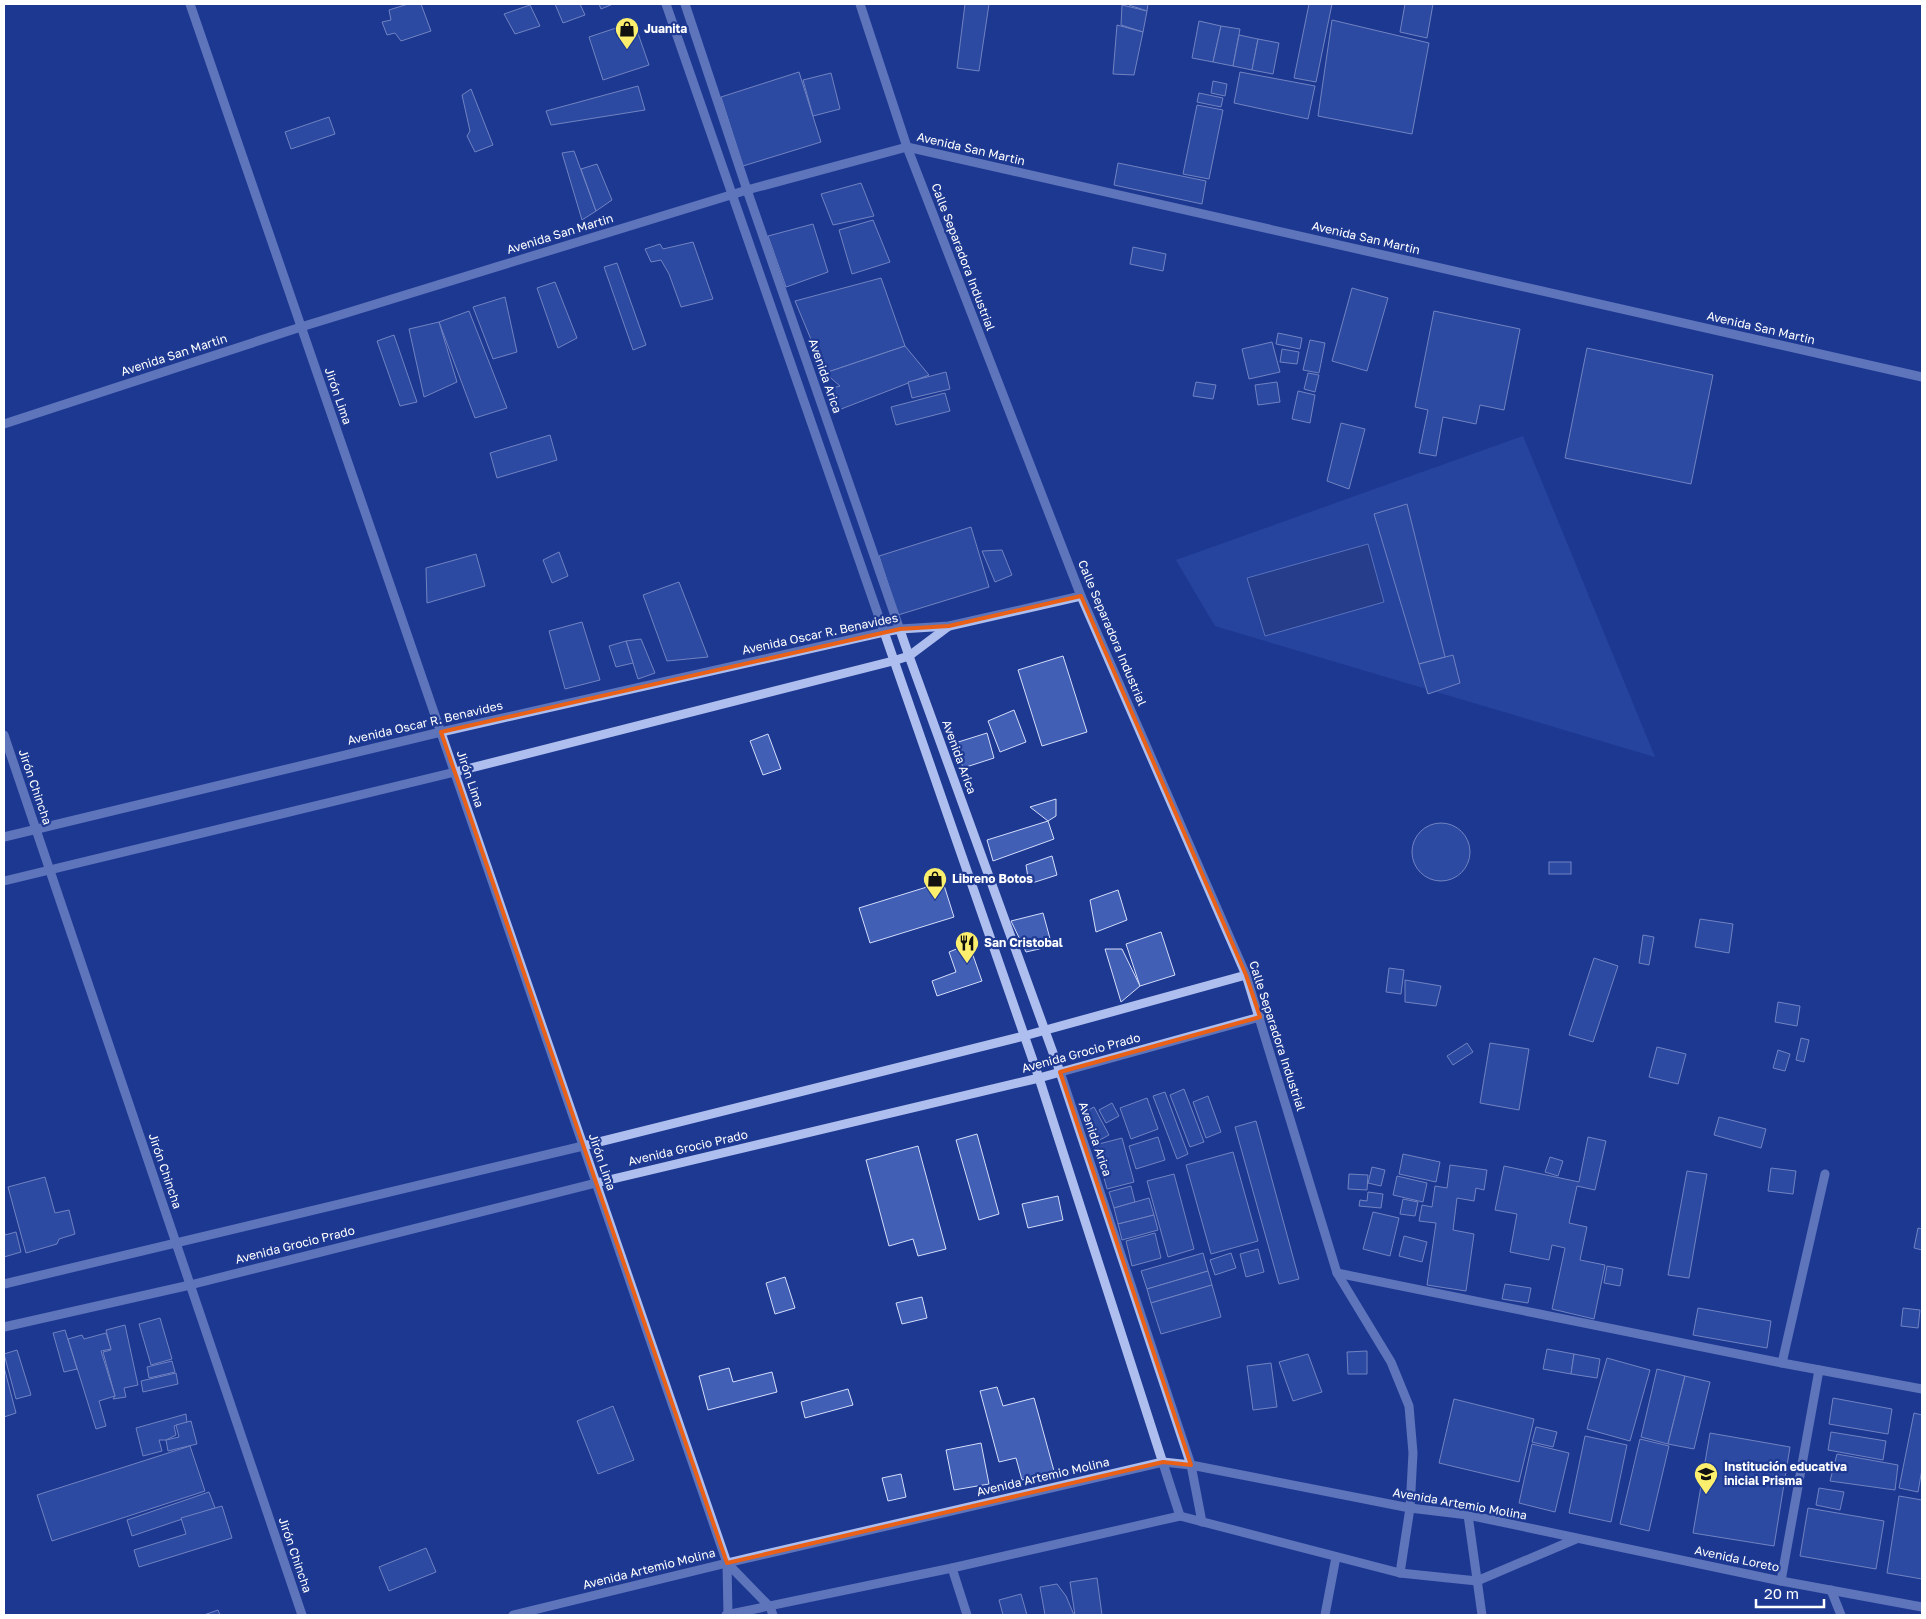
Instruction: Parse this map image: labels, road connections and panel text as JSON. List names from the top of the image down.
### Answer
{
  "streets": {
    "street": [
      "Avenida San Martin",
      "Calle Separadora Industrial",
      "Avenida Arica",
      "Jirón Lima",
      "Avenida Oscar R. Benavides",
      "Jirón Chincha",
      "Avenida Grocio Prado",
      "Avenida Artemio Molina",
      "Avenida Loreto"
    ]
  },
  "crossings": [
    ["Avenida San Martin", "Calle Separadora Industrial"],
    ["Avenida San Martin", "Avenida Arica"],
    ["Avenida San Martin", "Jirón Lima"],
    ["Calle Separadora Industrial", "Avenida Grocio Prado"],
    ["Calle Separadora Industrial", "Avenida Artemio Molina"],
    ["Avenida Arica", "Avenida Oscar R. Benavides"],
    ["Avenida Arica", "Avenida Grocio Prado"],
    ["Avenida Arica", "Avenida Artemio Molina"],
    ["Jirón Lima", "Avenida Oscar R. Benavides"],
    ["Jirón Lima", "Avenida Grocio Prado"],
    ["Jirón Lima", "Avenida Artemio Molina"],
    ["Avenida Oscar R. Benavides", "Jirón Chincha"],
    ["Jirón Chincha", "Avenida Grocio Prado"],
    ["Avenida Artemio Molina", "Avenida Loreto"]
  ],
  "places": {
    "shop": ["Juanita", "Libreno Botos"],
    "restaurant": ["San Cristobal"],
    "school or university": ["Institución educativa inicial Prisma"]
  },
  "scale_bar": "20 m"
}
